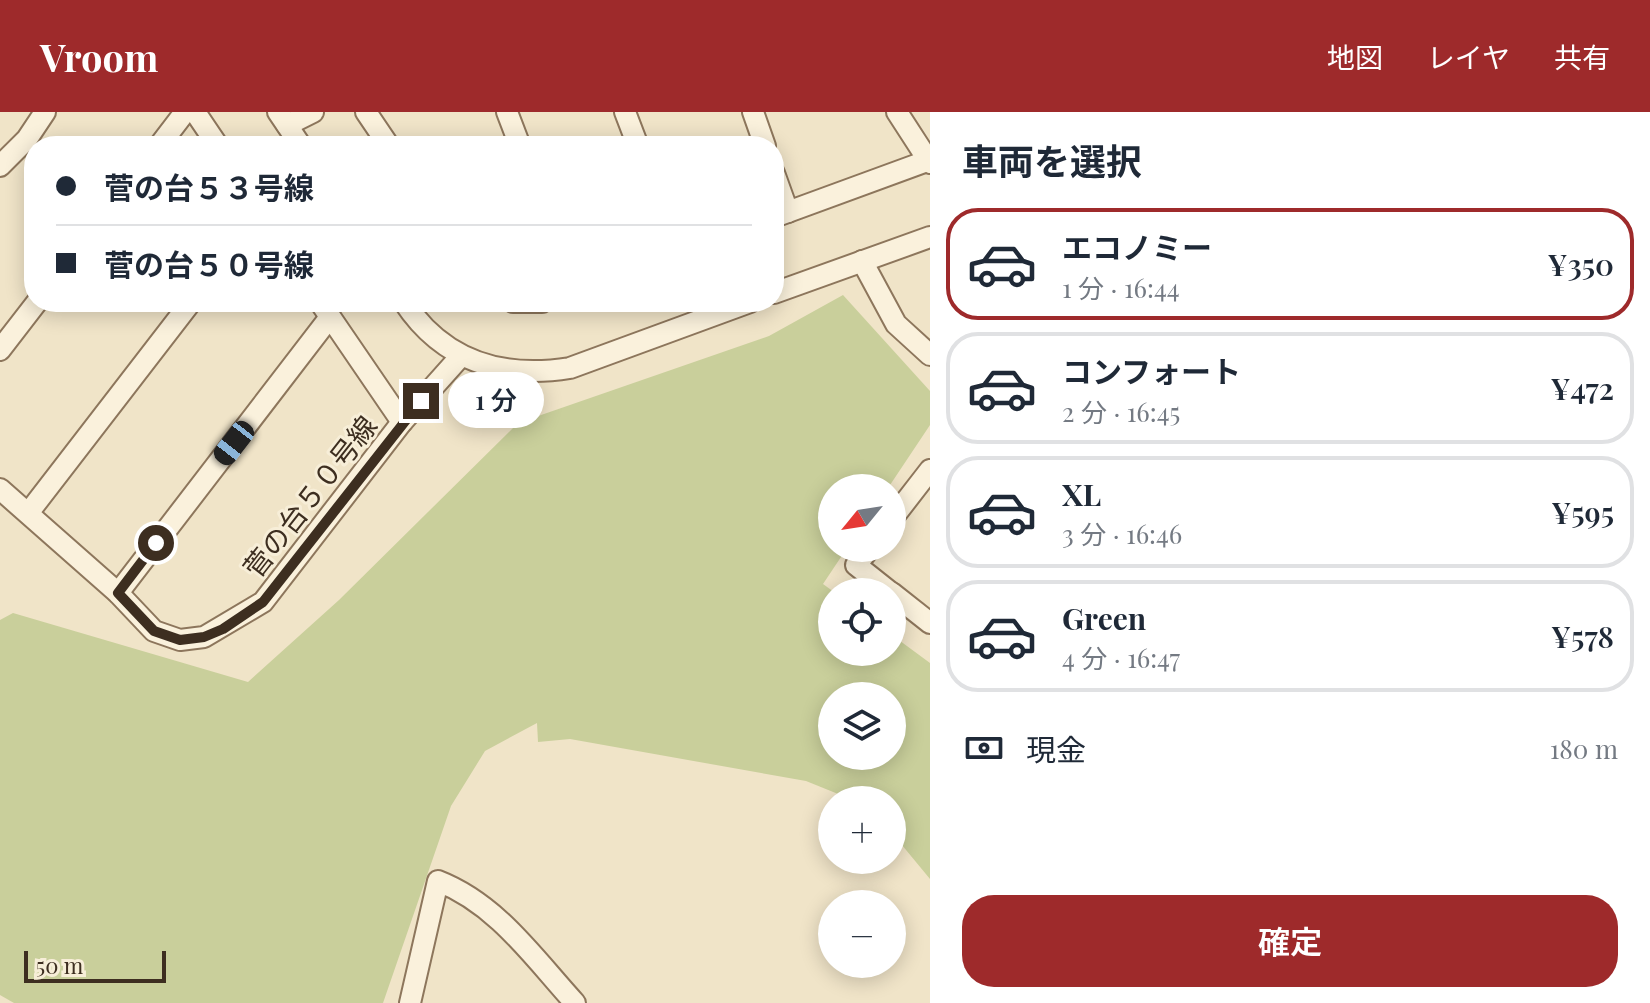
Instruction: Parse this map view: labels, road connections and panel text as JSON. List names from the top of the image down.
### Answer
{
  "streets": {
    "street": ["菅の台５０号線"]
  },
  "scale_bar": "50 m",
  "north": "bottom left",
  "page": {
    "header": "Vroom",
    "nav": ["地図", "レイヤ", "共有"],
    "heading": "車両を選択",
    "banner": ["菅の台５３号線", "菅の台５０号線"],
    "list": [
      {
        "name": "エコノミー",
        "note": "1 分 · 16:44",
        "value": "¥350"
      },
      {
        "name": "コンフォート",
        "note": "2 分 · 16:45",
        "value": "¥472"
      },
      {
        "name": "XL",
        "note": "3 分 · 16:46",
        "value": "¥595"
      },
      {
        "name": "Green",
        "note": "4 分 · 16:47",
        "value": "¥578"
      }
    ],
    "bubble": "1 分",
    "map_buttons": ["+", "−"],
    "pay": ["現金", "180 m"],
    "buttons": "確定",
    "scale": "50 m"
  }
}
